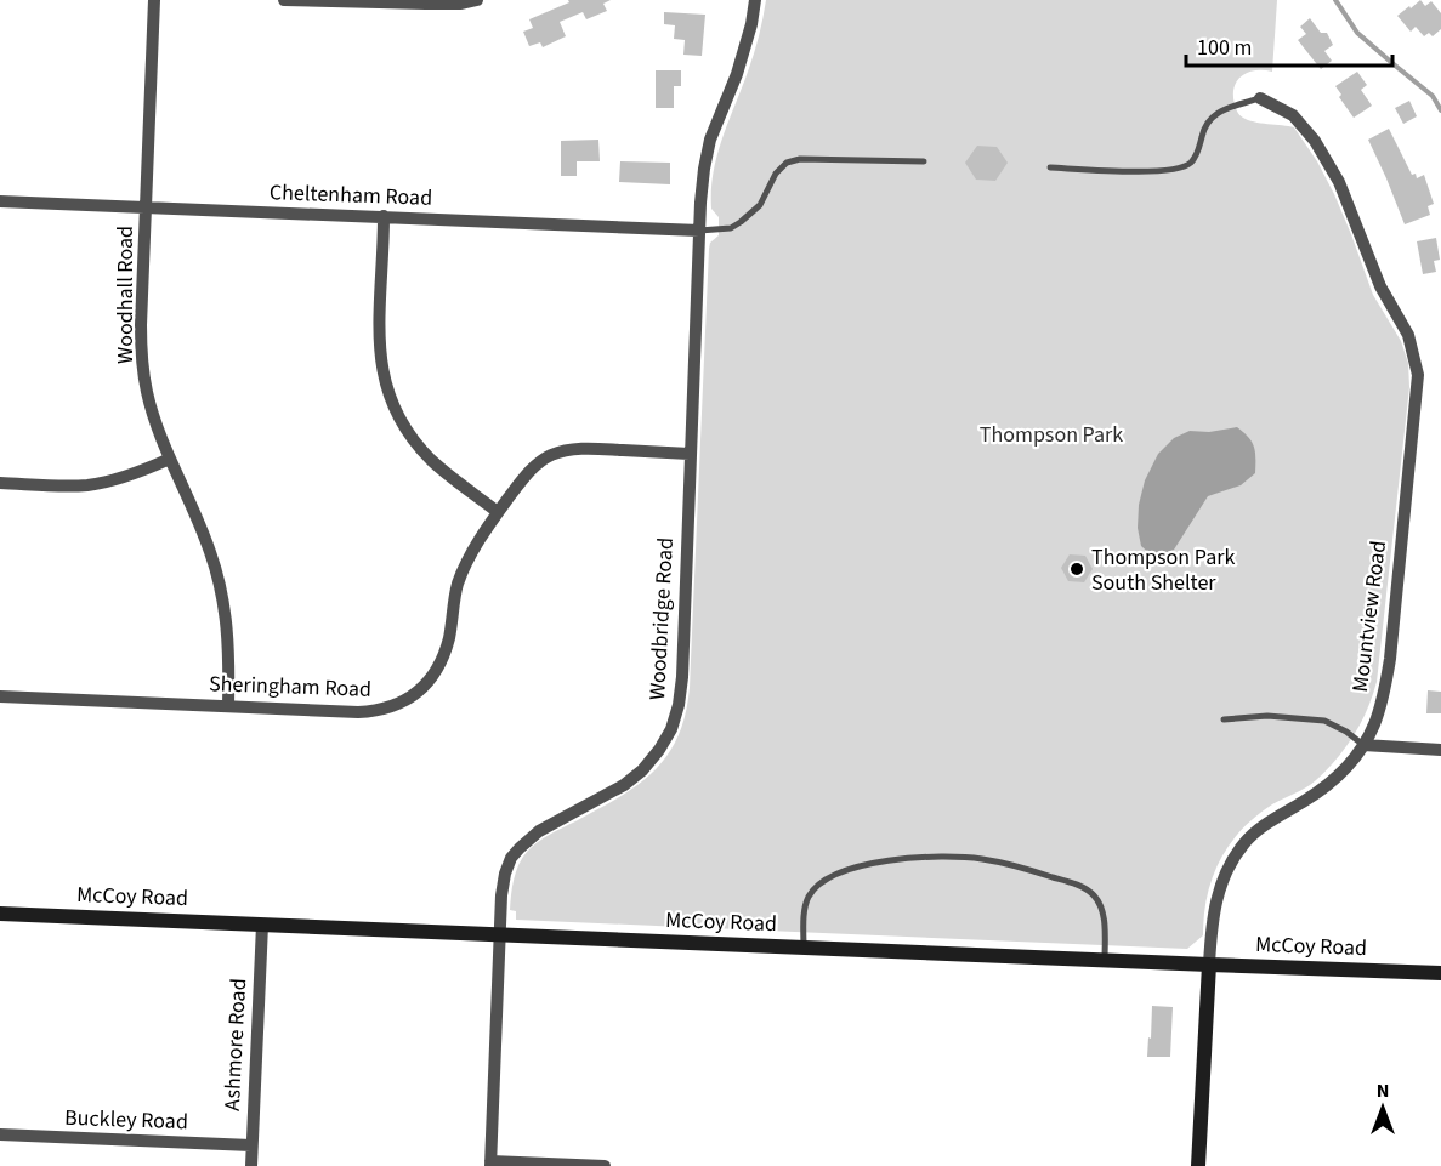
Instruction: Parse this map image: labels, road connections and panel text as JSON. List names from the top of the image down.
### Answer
{
  "streets": {
    "main road": ["Mountview Road", "McCoy Road"],
    "street": [
      "Cheltenham Road",
      "Woodhall Road",
      "Woodbridge Road",
      "Sheringham Road",
      "Ashmore Road",
      "Buckley Road"
    ]
  },
  "crossings": [
    ["Cheltenham Road", "Woodhall Road"],
    ["Cheltenham Road", "Woodbridge Road"],
    ["Woodhall Road", "Sheringham Road"],
    ["Mountview Road", "McCoy Road"],
    ["Woodbridge Road", "Sheringham Road"],
    ["Woodbridge Road", "McCoy Road"],
    ["McCoy Road", "Ashmore Road"],
    ["Ashmore Road", "Buckley Road"]
  ],
  "parks": ["Thompson Park"],
  "places": ["Thompson Park South Shelter"],
  "scale_bar": "100 m",
  "north": "top"
}
